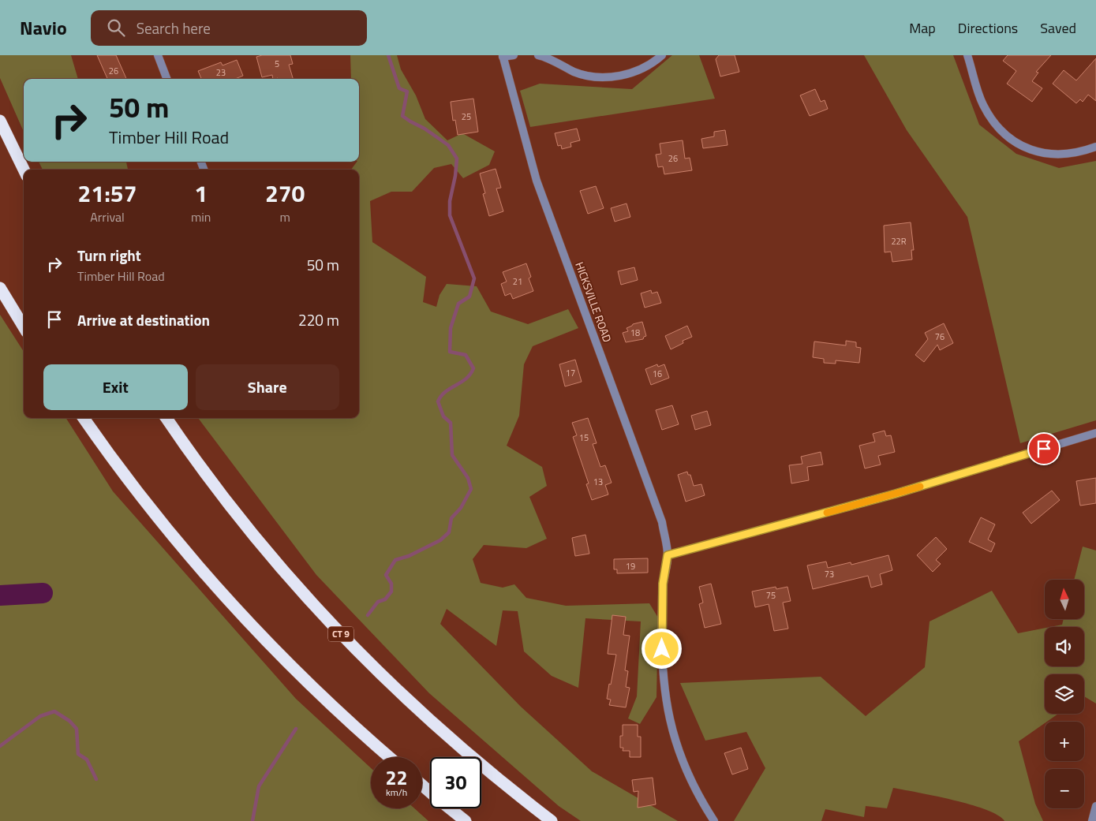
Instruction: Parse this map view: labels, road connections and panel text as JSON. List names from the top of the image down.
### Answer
{
  "streets": {
    "highway": ["CT 9"],
    "street": ["HICKSVILLE ROAD"]
  },
  "house_numbers": [
    "5",
    "26",
    "23",
    "25",
    "26",
    "22R",
    "21",
    "18",
    "76",
    "17",
    "16",
    "15",
    "13",
    "19",
    "73",
    "75"
  ],
  "north": "top",
  "page": {
    "header": "Navio",
    "search": "Search here",
    "nav": ["Map", "Directions", "Saved"],
    "turn": ["50 m", "Timber Hill Road"],
    "eta": [
      "21:57",
      "Arrival",
      "1",
      "min",
      "270",
      "m"
    ],
    "list": [
      {
        "name": "Turn right",
        "note": "Timber Hill Road",
        "value": "50 m"
      },
      {
        "name": "Arrive at destination",
        "value": "220 m"
      }
    ],
    "buttons": ["Exit", "Share"],
    "map_buttons": ["+", "−"],
    "speed": "22 km/h",
    "limit": "30"
  }
}
